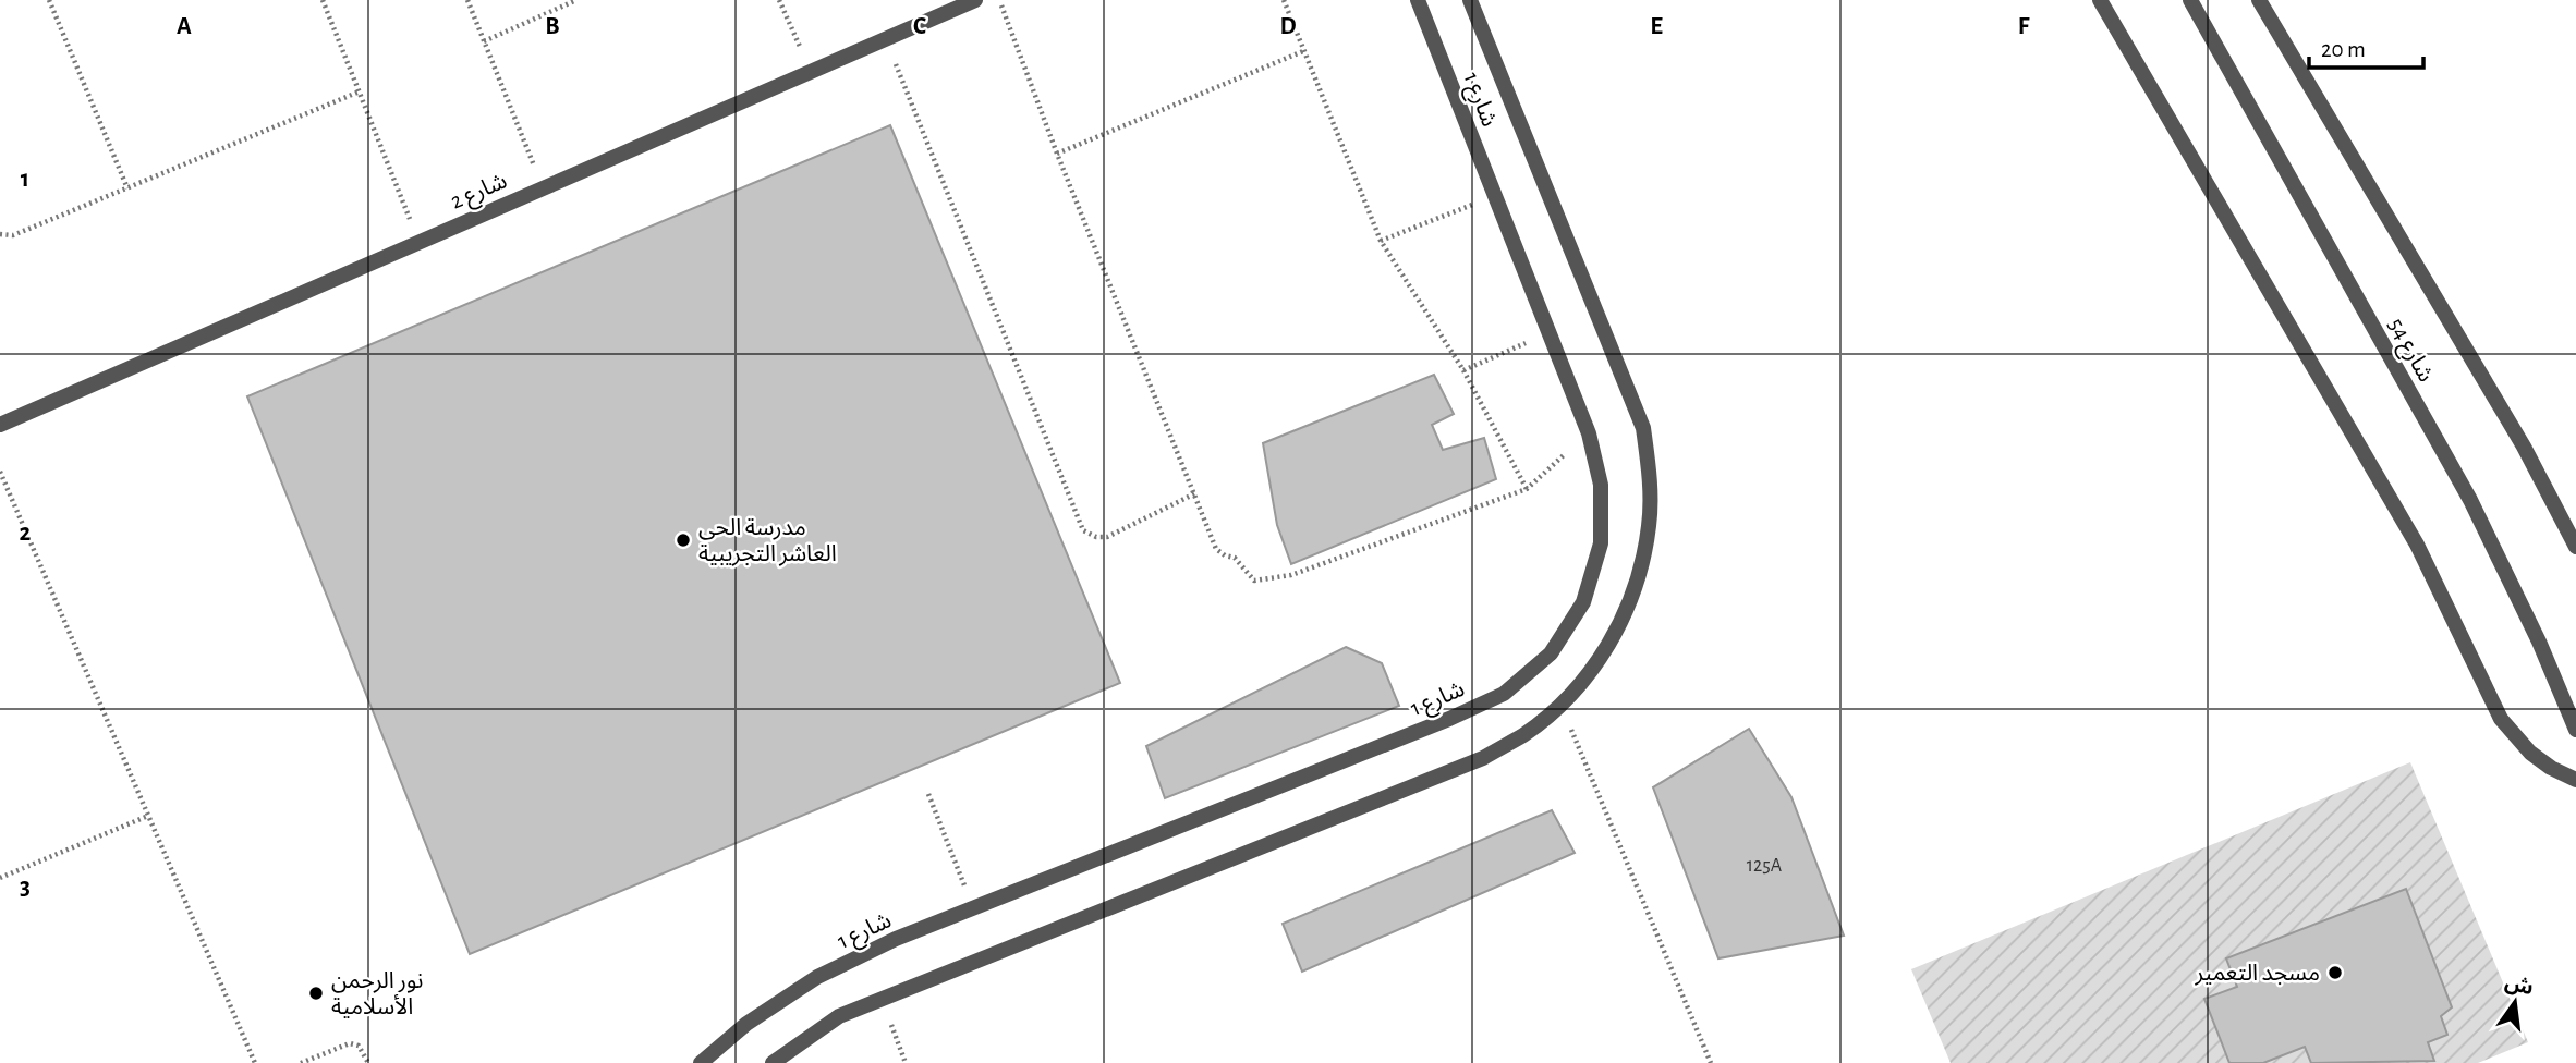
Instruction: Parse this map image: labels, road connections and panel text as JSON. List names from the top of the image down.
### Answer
{
  "streets": {
    "street": ["شارع 1", "شارع 2", "شارع 54"]
  },
  "places": ["مدرسة الحى العاشر التجريبية", "مسجد التعمير", "نور الرحمن الأسلامية"],
  "house_numbers": ["125A"],
  "scale_bar": "20 m",
  "north": "top",
  "grid": {
    "columns": [
      "A",
      "B",
      "C",
      "D",
      "E",
      "F"
    ],
    "rows": ["1", "2", "3"]
  }
}
